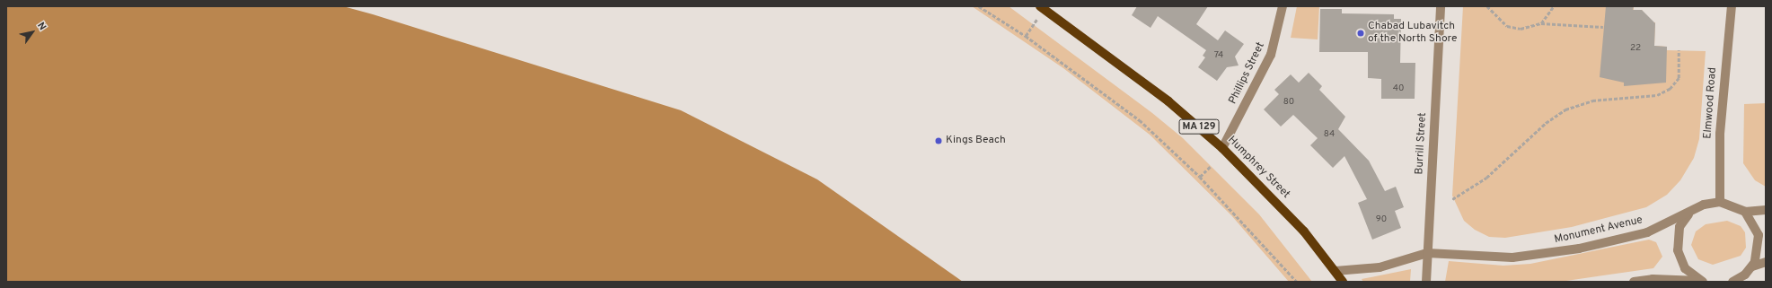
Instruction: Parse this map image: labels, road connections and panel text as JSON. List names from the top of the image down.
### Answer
{
  "streets": {
    "main road": ["MA 129", "Humphrey Street"],
    "street": [
      "Phillips Street",
      "Elmwood Road",
      "Burrill Street",
      "Monument Avenue"
    ]
  },
  "crossings": [
    ["Phillips Street", "Humphrey Street"],
    ["Elmwood Road", "Monument Avenue"],
    ["Burrill Street", "Monument Avenue"]
  ],
  "places": ["Chabad Lubavitch of the North Shore", "Kings Beach"],
  "house_numbers": [
    "22",
    "74",
    "40",
    "80",
    "84",
    "90"
  ],
  "north": "top right"
}
